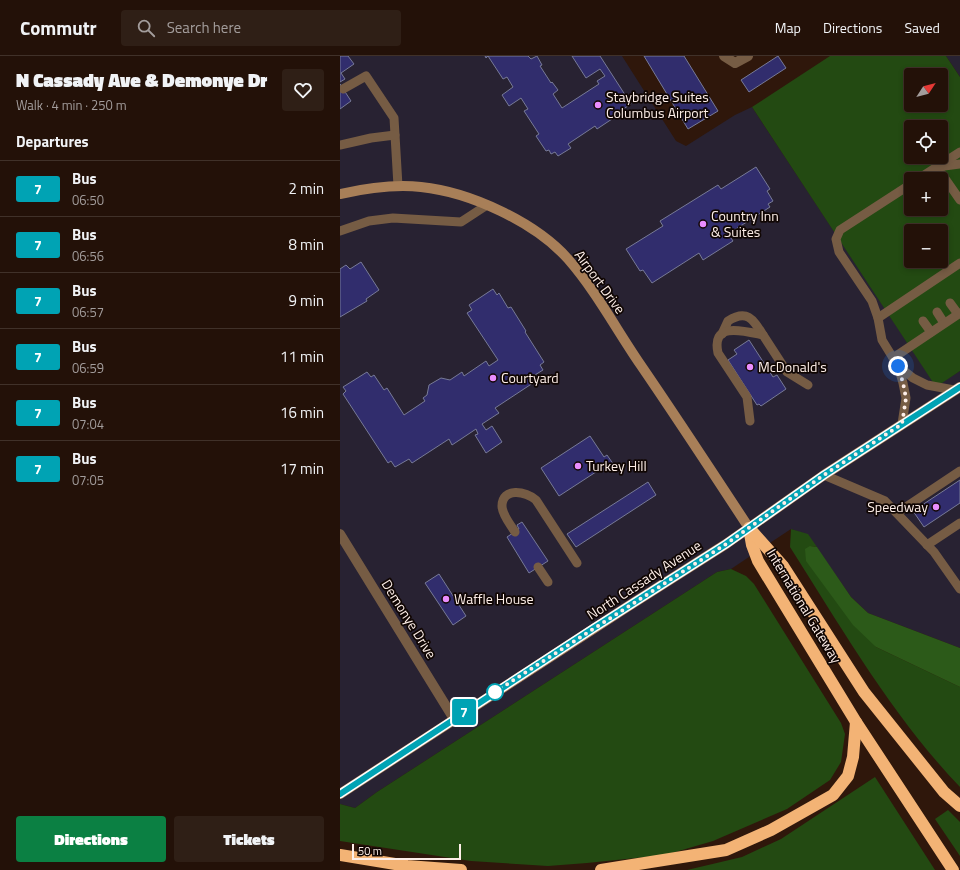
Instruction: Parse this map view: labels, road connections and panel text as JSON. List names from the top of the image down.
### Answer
{
  "streets": {
    "highway": ["International Gateway"],
    "main road": ["Airport Drive", "North Cassady Avenue"],
    "street": ["Demonye Drive"]
  },
  "crossings": [
    ["Airport Drive", "North Cassady Avenue"],
    ["Airport Drive", "International Gateway"],
    ["North Cassady Avenue", "International Gateway"],
    ["North Cassady Avenue", "Demonye Drive"]
  ],
  "places": [
    "Staybridge Suites Columbus Airport",
    "Country Inn & Suites",
    "McDonald's",
    "Courtyard",
    "Turkey Hill",
    "Speedway",
    "Waffle House"
  ],
  "lines": ["bus line 7"],
  "scale_bar": "50 m",
  "north": "top right",
  "page": {
    "header": "Commutr",
    "search": "Search here",
    "nav": ["Map", "Directions", "Saved"],
    "heading": [
      ["N Cassady Ave & Demonye Dr", "Walk · 4 min · 250 m"],
      "Departures"
    ],
    "on_map": "7",
    "map_buttons": ["+", "−"],
    "list": [
      {
        "mark": "7",
        "name": "Bus",
        "note": "06:50",
        "value": "2 min"
      },
      {
        "mark": "7",
        "name": "Bus",
        "note": "06:56",
        "value": "8 min"
      },
      {
        "mark": "7",
        "name": "Bus",
        "note": "06:57",
        "value": "9 min"
      },
      {
        "mark": "7",
        "name": "Bus",
        "note": "06:59",
        "value": "11 min"
      },
      {
        "mark": "7",
        "name": "Bus",
        "note": "07:04",
        "value": "16 min"
      },
      {
        "mark": "7",
        "name": "Bus",
        "note": "07:05",
        "value": "17 min"
      }
    ],
    "buttons": ["Directions", "Tickets"],
    "scale": "50 m"
  }
}
